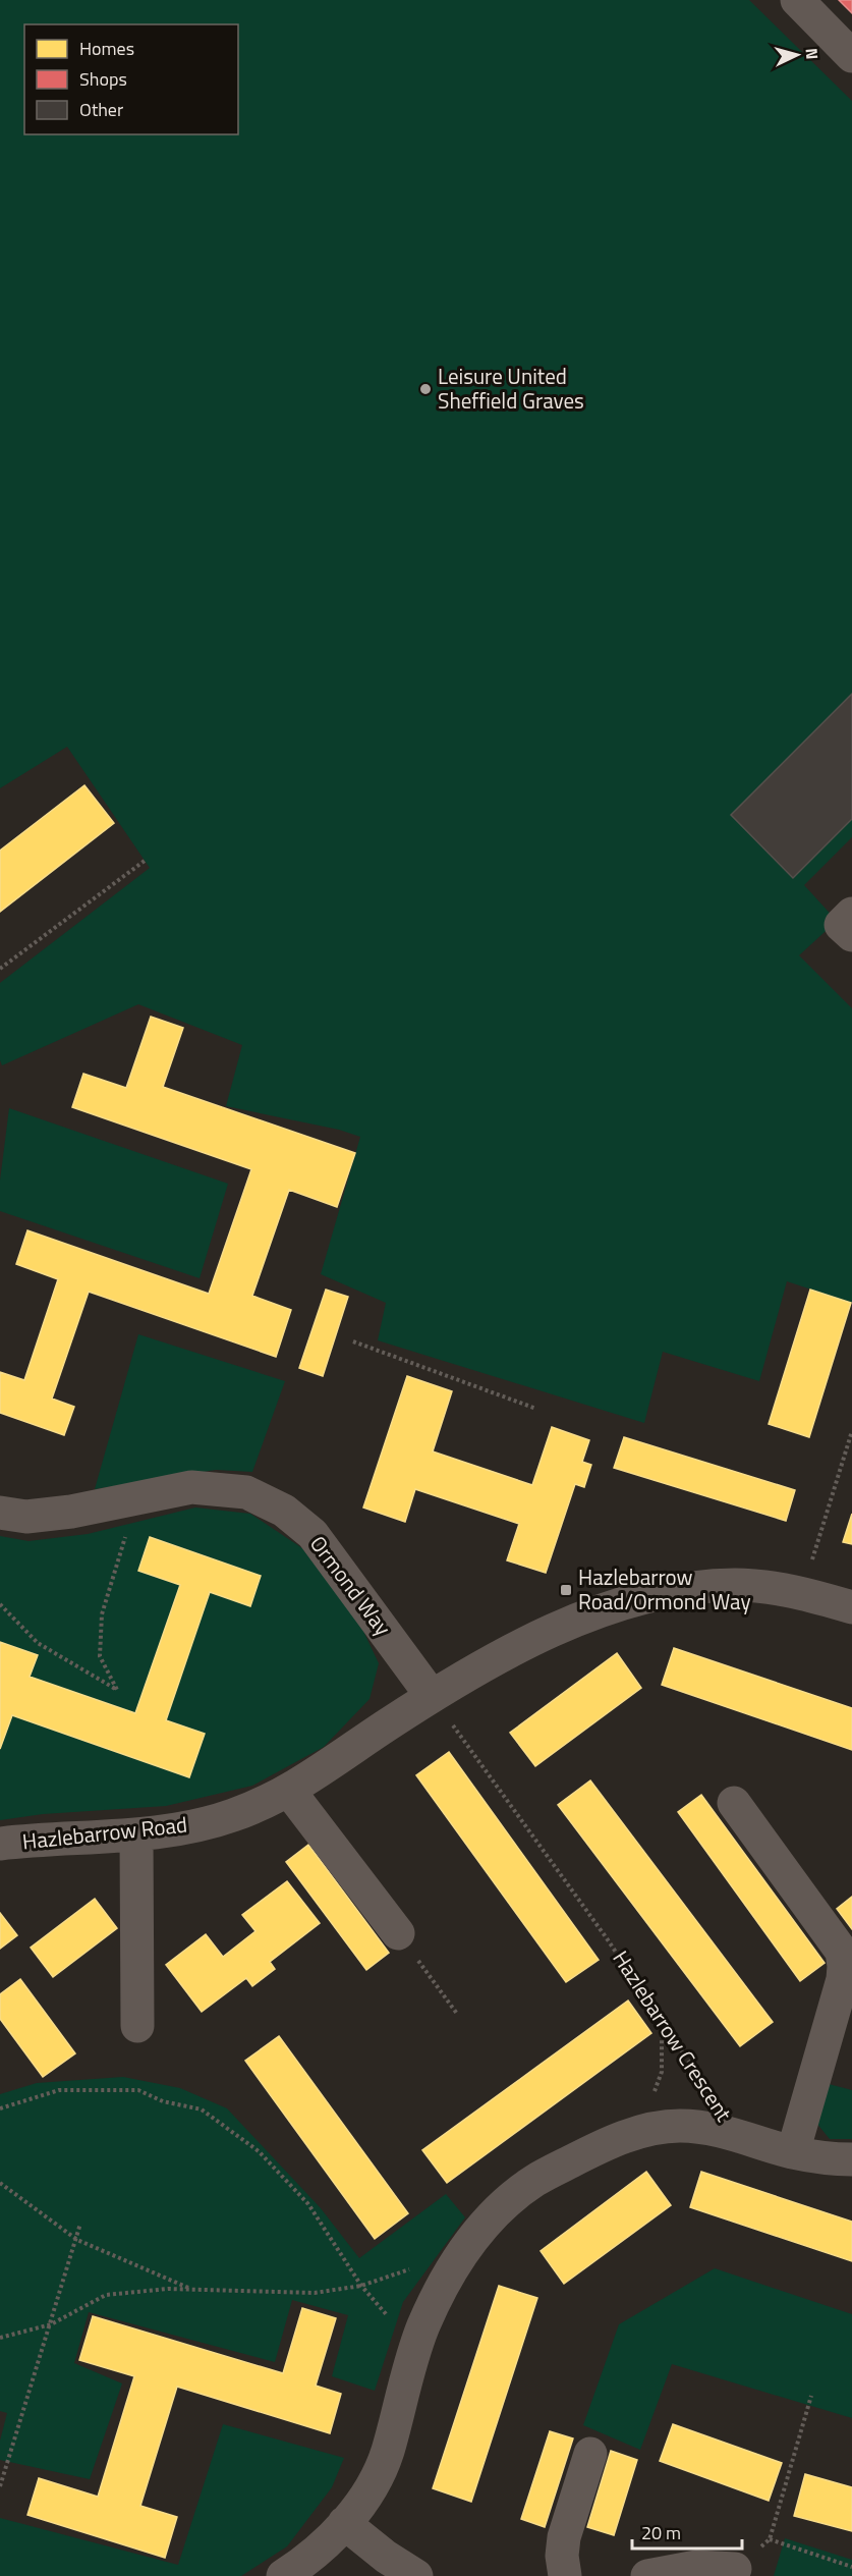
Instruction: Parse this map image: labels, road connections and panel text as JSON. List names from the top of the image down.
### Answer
{
  "streets": {
    "street": ["Ormond Way", "Hazlebarrow Road", "Hazlebarrow Crescent"]
  },
  "crossings": [
    ["Ormond Way", "Hazlebarrow Road"],
    ["Ormond Way", "Hazlebarrow Crescent"],
    ["Hazlebarrow Road", "Hazlebarrow Crescent"]
  ],
  "places": {
    "other": ["Leisure United Sheffield Graves"],
    "transit": ["Hazlebarrow Road/Ormond Way"]
  },
  "legend": ["Homes", "Shops", "Other"],
  "scale_bar": "20 m",
  "north": "right"
}
